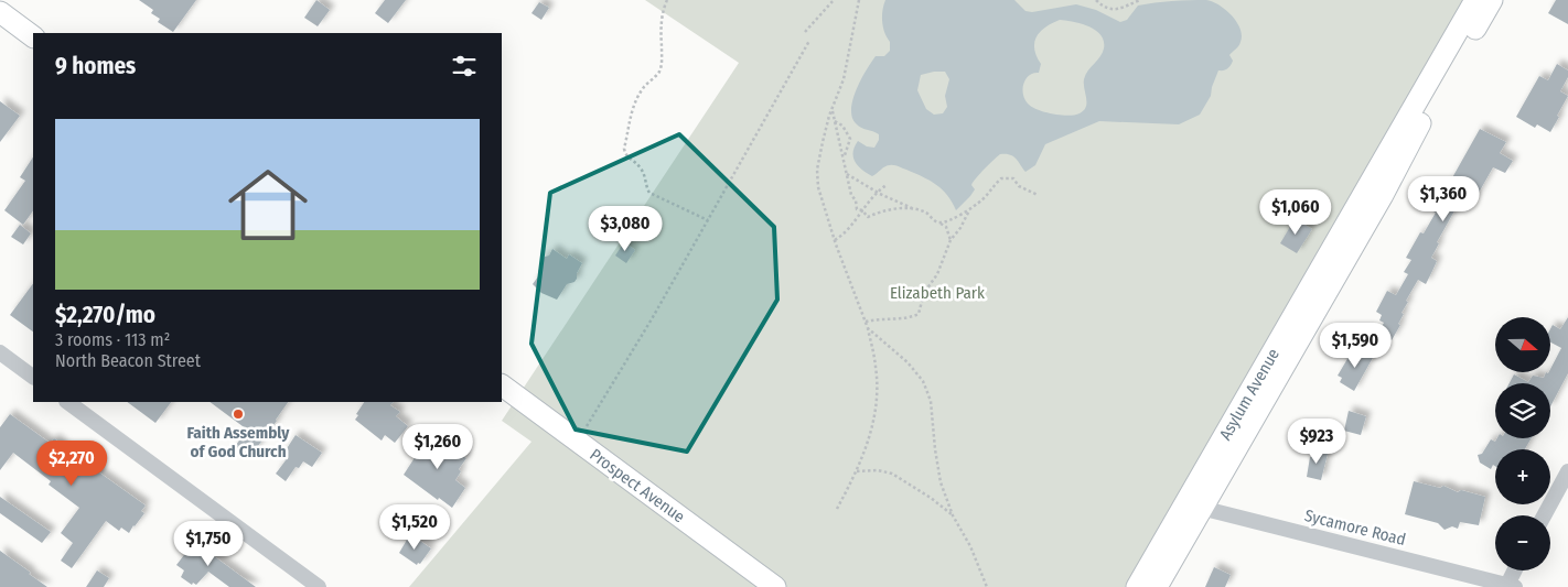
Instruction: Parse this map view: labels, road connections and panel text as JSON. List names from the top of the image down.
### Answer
{
  "streets": {
    "main road": ["Asylum Avenue", "Prospect Avenue"],
    "street": ["Sycamore Road"]
  },
  "crossings": [
    ["Asylum Avenue", "Sycamore Road"]
  ],
  "parks": ["Elizabeth Park"],
  "places": ["Faith Assembly of God Church"],
  "north": "right",
  "page": {
    "heading": "9 homes",
    "list": [
      {
        "name": "$2,270/mo",
        "note": "3 rooms · 113 m² · North Beacon Street"
      }
    ],
    "price": [
      "$1,360",
      "$1,060",
      "$3,080",
      "$1,590",
      "$923",
      "$1,260",
      "$2,270",
      "$1,520",
      "$1,750"
    ],
    "map_buttons": ["+", "−"]
  }
}
